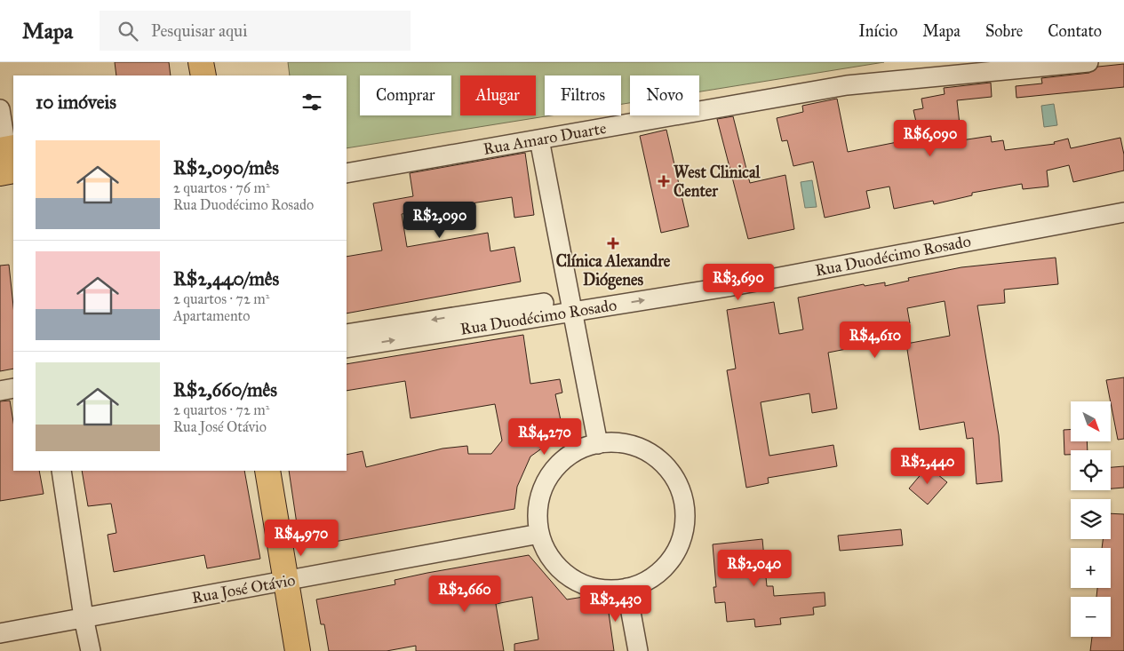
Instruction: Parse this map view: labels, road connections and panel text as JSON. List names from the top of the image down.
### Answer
{
  "streets": {
    "street": ["Rua Amaro Duarte", "Rua Duodécimo Rosado", "Rua José Otávio"]
  },
  "places": {
    "health": ["West Clinical Center", "Clínica Alexandre Diógenes"]
  },
  "north": "bottom right",
  "page": {
    "header": "Mapa",
    "search": "Pesquisar aqui",
    "nav": [
      "Início",
      "Mapa",
      "Sobre",
      "Contato"
    ],
    "chip": [
      "Comprar",
      "Alugar",
      "Filtros",
      "Novo"
    ],
    "heading": "10 imóveis",
    "price": [
      "R$6,090",
      "R$2,090",
      "R$3,690",
      "R$4,610",
      "R$4,270",
      "R$2,440",
      "R$4,970",
      "R$2,040",
      "R$2,660",
      "R$2,430"
    ],
    "list": [
      {
        "name": "R$2,090/mês",
        "note": "2 quartos · 76 m² · Rua Duodécimo Rosado"
      },
      {
        "name": "R$2,440/mês",
        "note": "2 quartos · 72 m² · Apartamento"
      },
      {
        "name": "R$2,660/mês",
        "note": "2 quartos · 72 m² · Rua José Otávio"
      }
    ],
    "map_buttons": ["+", "−"]
  }
}
